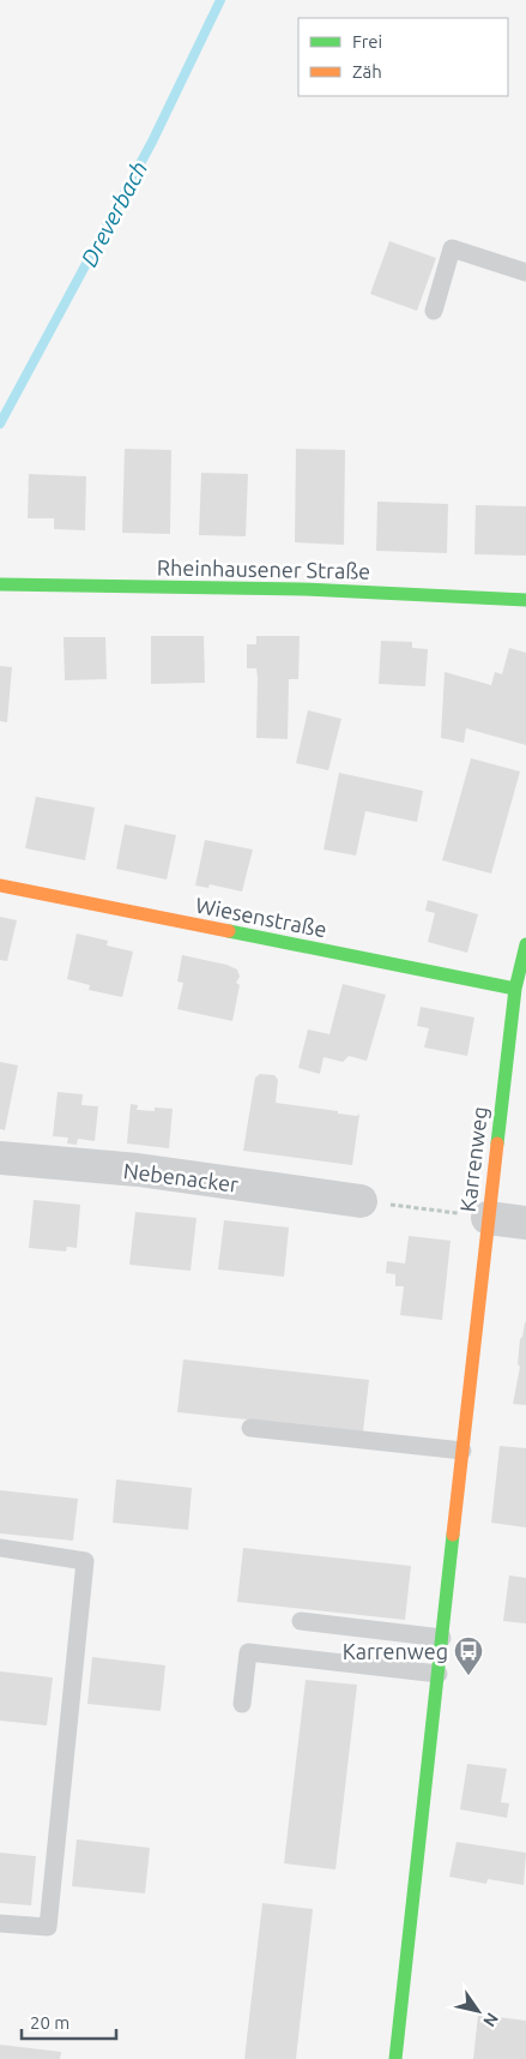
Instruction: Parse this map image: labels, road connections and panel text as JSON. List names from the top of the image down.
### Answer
{
  "streets": {
    "street": [
      "Rheinhausener Straße",
      "Wiesenstraße",
      "Karrenweg",
      "Nebenacker"
    ]
  },
  "crossings": [
    ["Wiesenstraße", "Karrenweg"]
  ],
  "water": ["Dreverbach"],
  "places": {
    "bus stop": ["Karrenweg"]
  },
  "legend": ["Frei", "Zäh"],
  "scale_bar": "20 m",
  "north": "bottom right"
}
